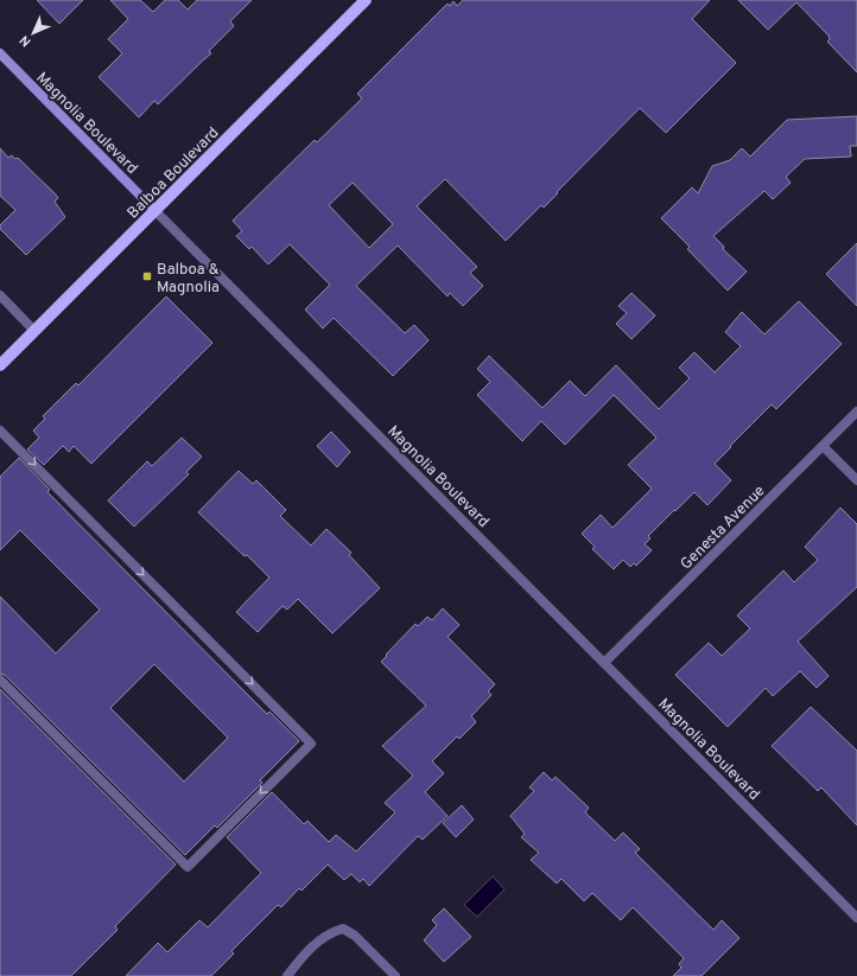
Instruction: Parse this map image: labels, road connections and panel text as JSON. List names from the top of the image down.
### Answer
{
  "streets": {
    "main road": ["Magnolia Boulevard", "Balboa Boulevard"],
    "street": ["Genesta Avenue"]
  },
  "crossings": [
    ["Magnolia Boulevard", "Balboa Boulevard"],
    ["Magnolia Boulevard", "Genesta Avenue"]
  ],
  "places": {
    "transit": ["Balboa & Magnolia"]
  },
  "north": "bottom left"
}
